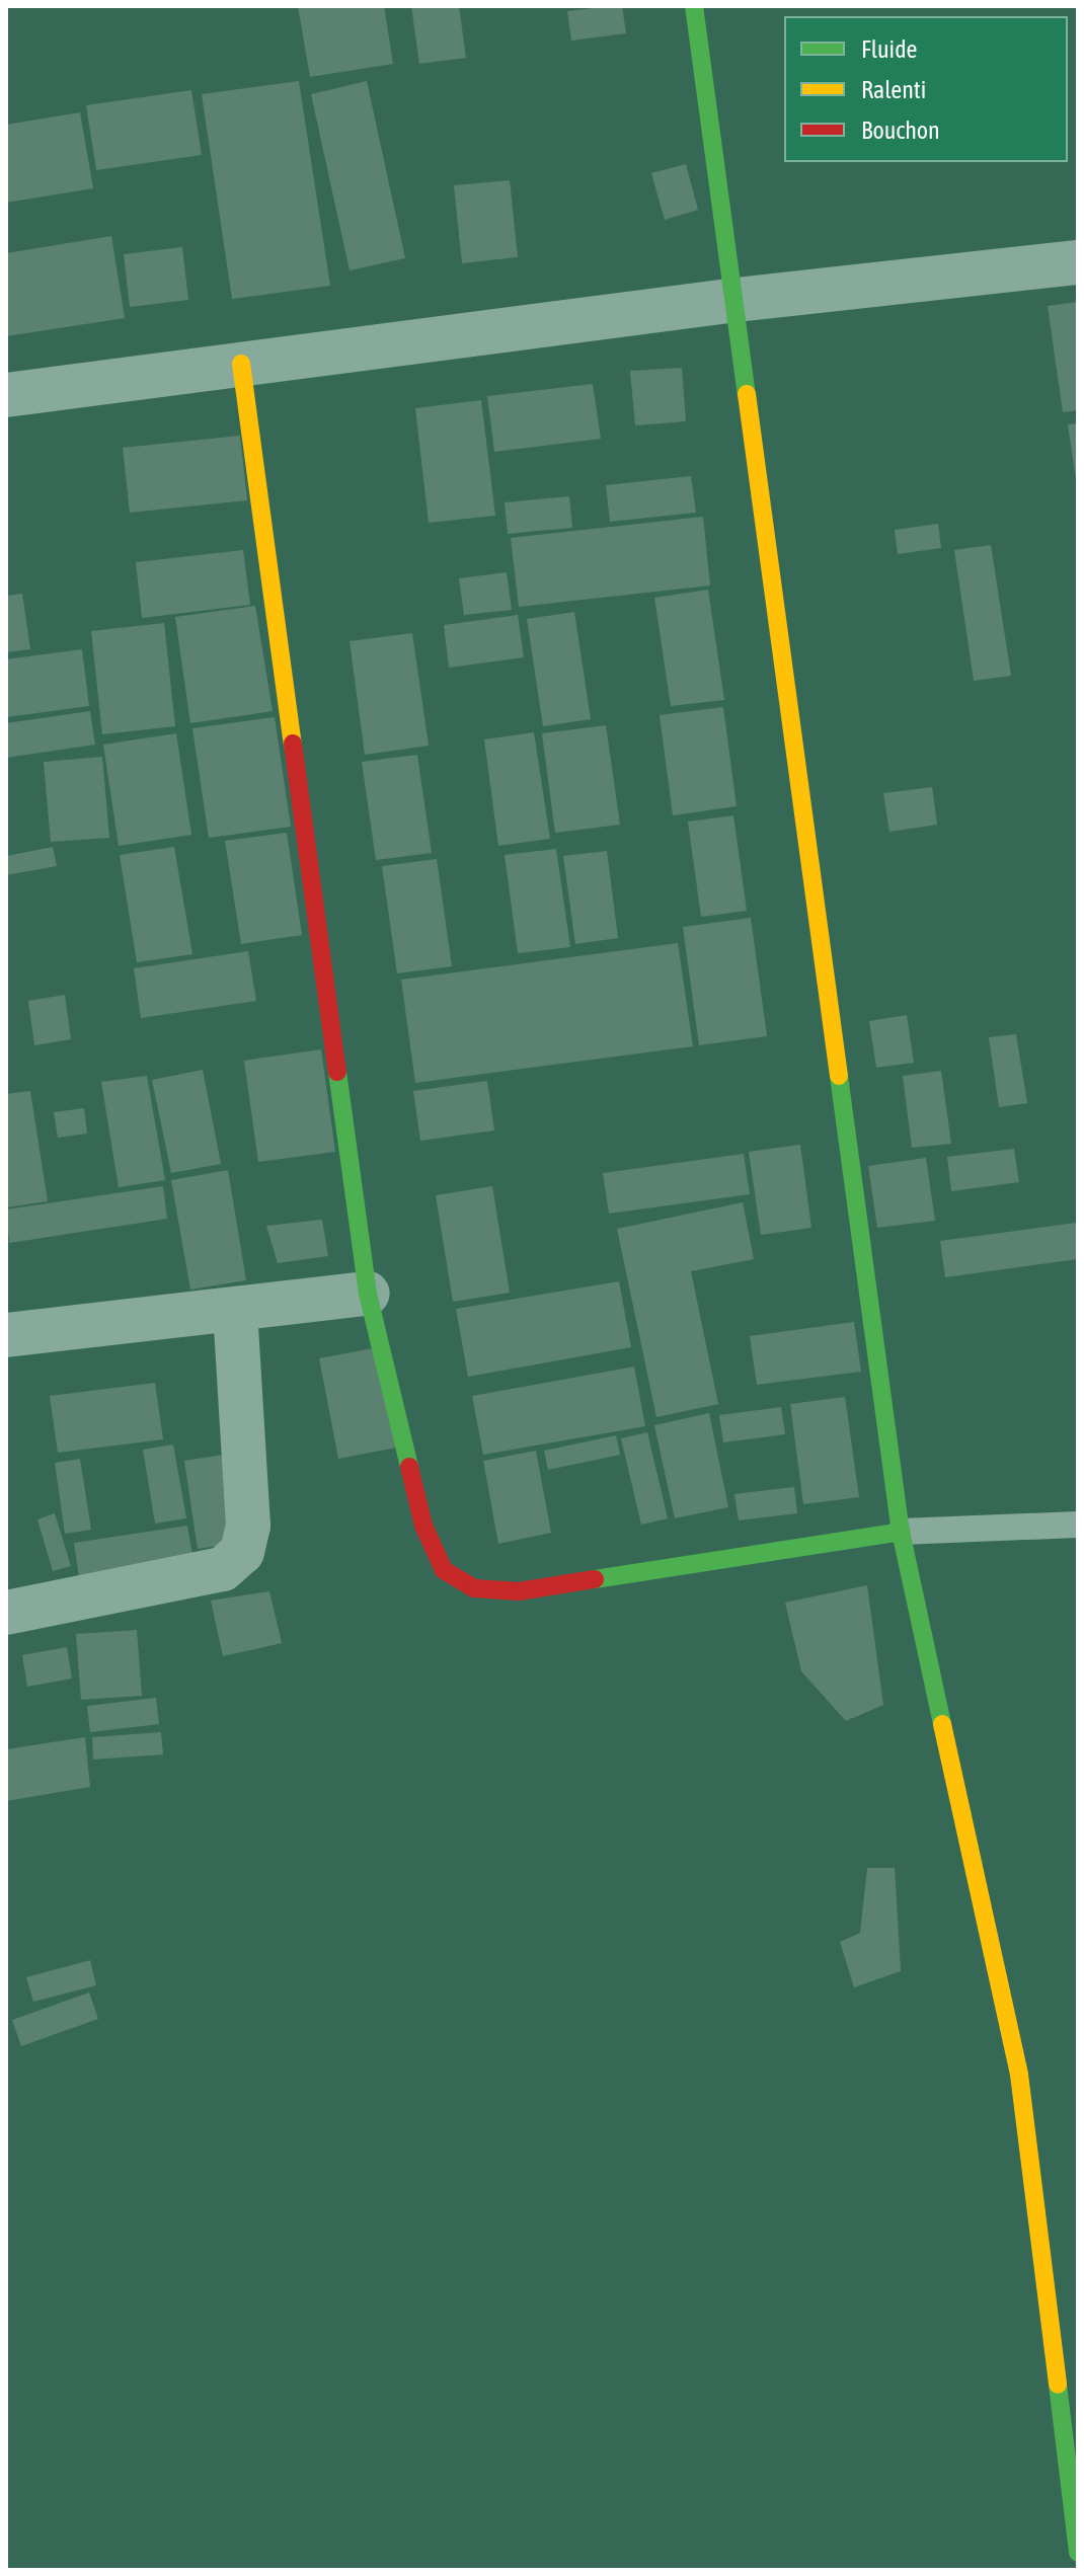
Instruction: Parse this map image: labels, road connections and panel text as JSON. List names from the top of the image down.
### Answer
{
  "legend": ["Fluide", "Ralenti", "Bouchon"]
}
